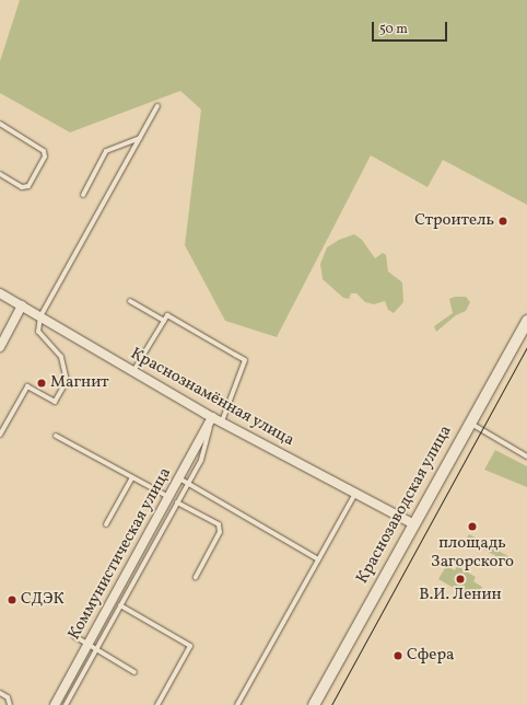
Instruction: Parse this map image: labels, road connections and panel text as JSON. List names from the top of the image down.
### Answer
{
  "streets": {
    "street": ["Краснознамённая улица", "Краснозаводская улица", "Коммунистическая улица"]
  },
  "crossings": [
    ["Краснознамённая улица", "Краснозаводская улица"],
    ["Краснознамённая улица", "Коммунистическая улица"]
  ],
  "places": [
    "Строитель",
    "Магнит",
    "площадь Загорского",
    "В.И. Ленин",
    "СДЭК",
    "Сфера"
  ],
  "scale_bar": "50 m"
}
